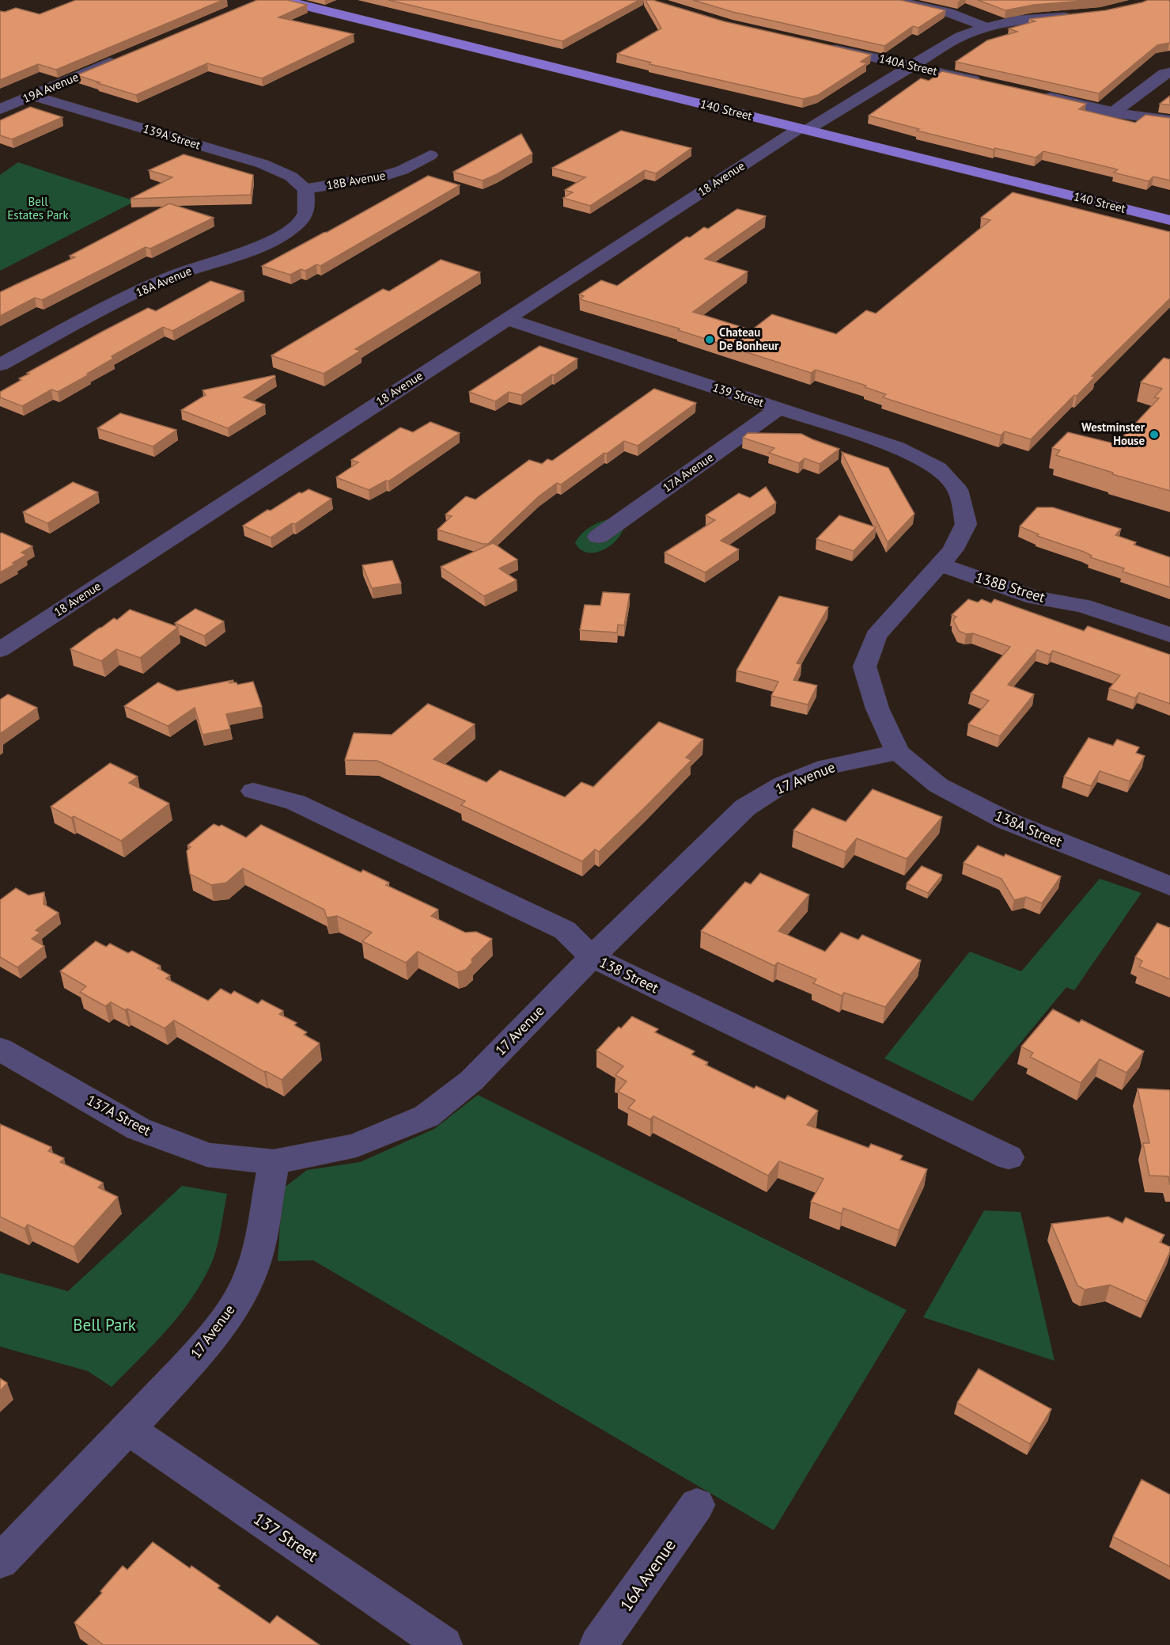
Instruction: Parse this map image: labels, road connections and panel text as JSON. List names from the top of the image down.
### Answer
{
  "streets": {
    "main road": ["140 Street"],
    "street": [
      "140A Street",
      "19A Avenue",
      "139A Street",
      "18 Avenue",
      "18B Avenue",
      "18A Avenue",
      "139 Street",
      "17A Avenue",
      "138B Street",
      "17 Avenue",
      "138A Street",
      "138 Street",
      "137A Street",
      "137 Street",
      "16A Avenue"
    ]
  },
  "crossings": [
    ["140A Street", "18 Avenue"],
    ["19A Avenue", "139A Street"],
    ["140 Street", "18 Avenue"],
    ["139A Street", "18B Avenue"],
    ["139A Street", "18A Avenue"],
    ["18 Avenue", "139 Street"],
    ["18B Avenue", "18A Avenue"],
    ["139 Street", "17A Avenue"],
    ["139 Street", "138B Street"],
    ["17 Avenue", "138A Street"],
    ["17 Avenue", "138 Street"],
    ["17 Avenue", "137A Street"],
    ["17 Avenue", "137 Street"]
  ],
  "parks": ["Bell Estates Park", "Bell Park"],
  "places": ["Chateau De Bonheur", "Westminster House"]
}
